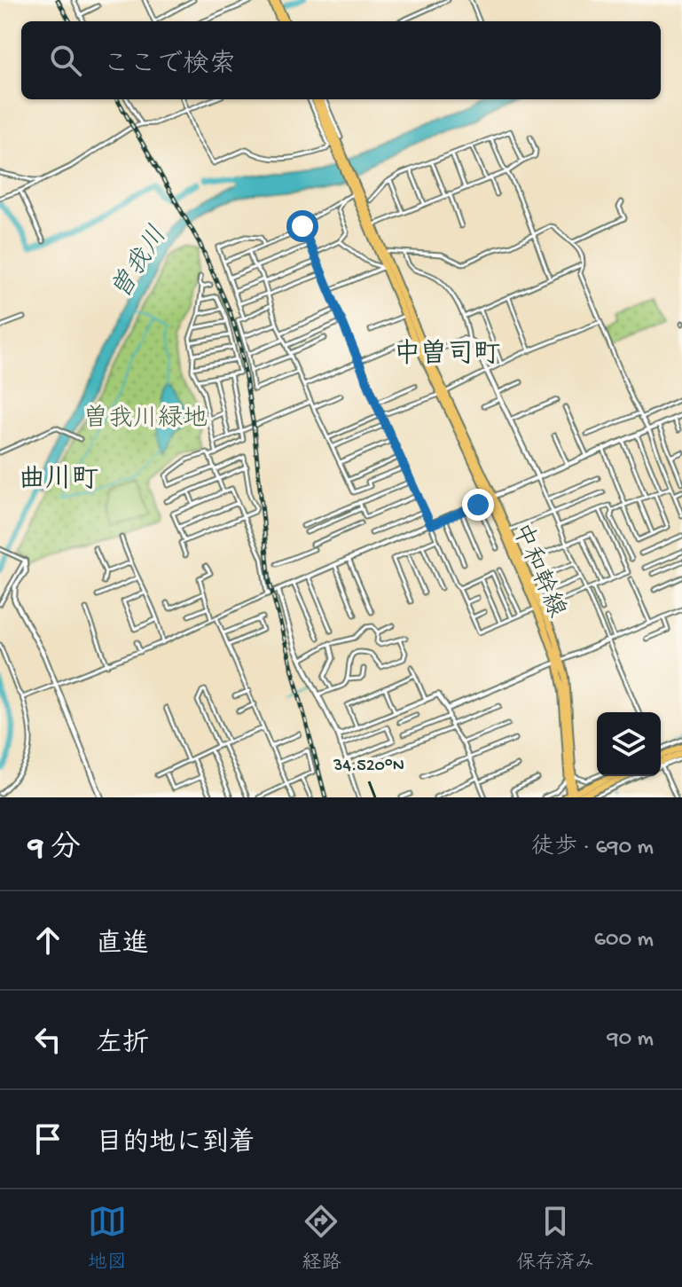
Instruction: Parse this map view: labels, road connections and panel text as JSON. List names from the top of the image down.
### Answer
{
  "streets": {
    "main road": ["中和幹線"]
  },
  "districts": ["中曽司町", "曲川町"],
  "water": ["曽我川"],
  "parks": ["曽我川緑地"],
  "page": {
    "search": "ここで検索",
    "heading": ["9 分", "徒歩 · 690 m"],
    "list": [
      ["直進", "600 m"],
      ["左折", "90 m"],
      "目的地に到着"
    ],
    "nav": ["地図", "経路", "保存済み"]
  },
  "coordinates": ["34.520°N"]
}
